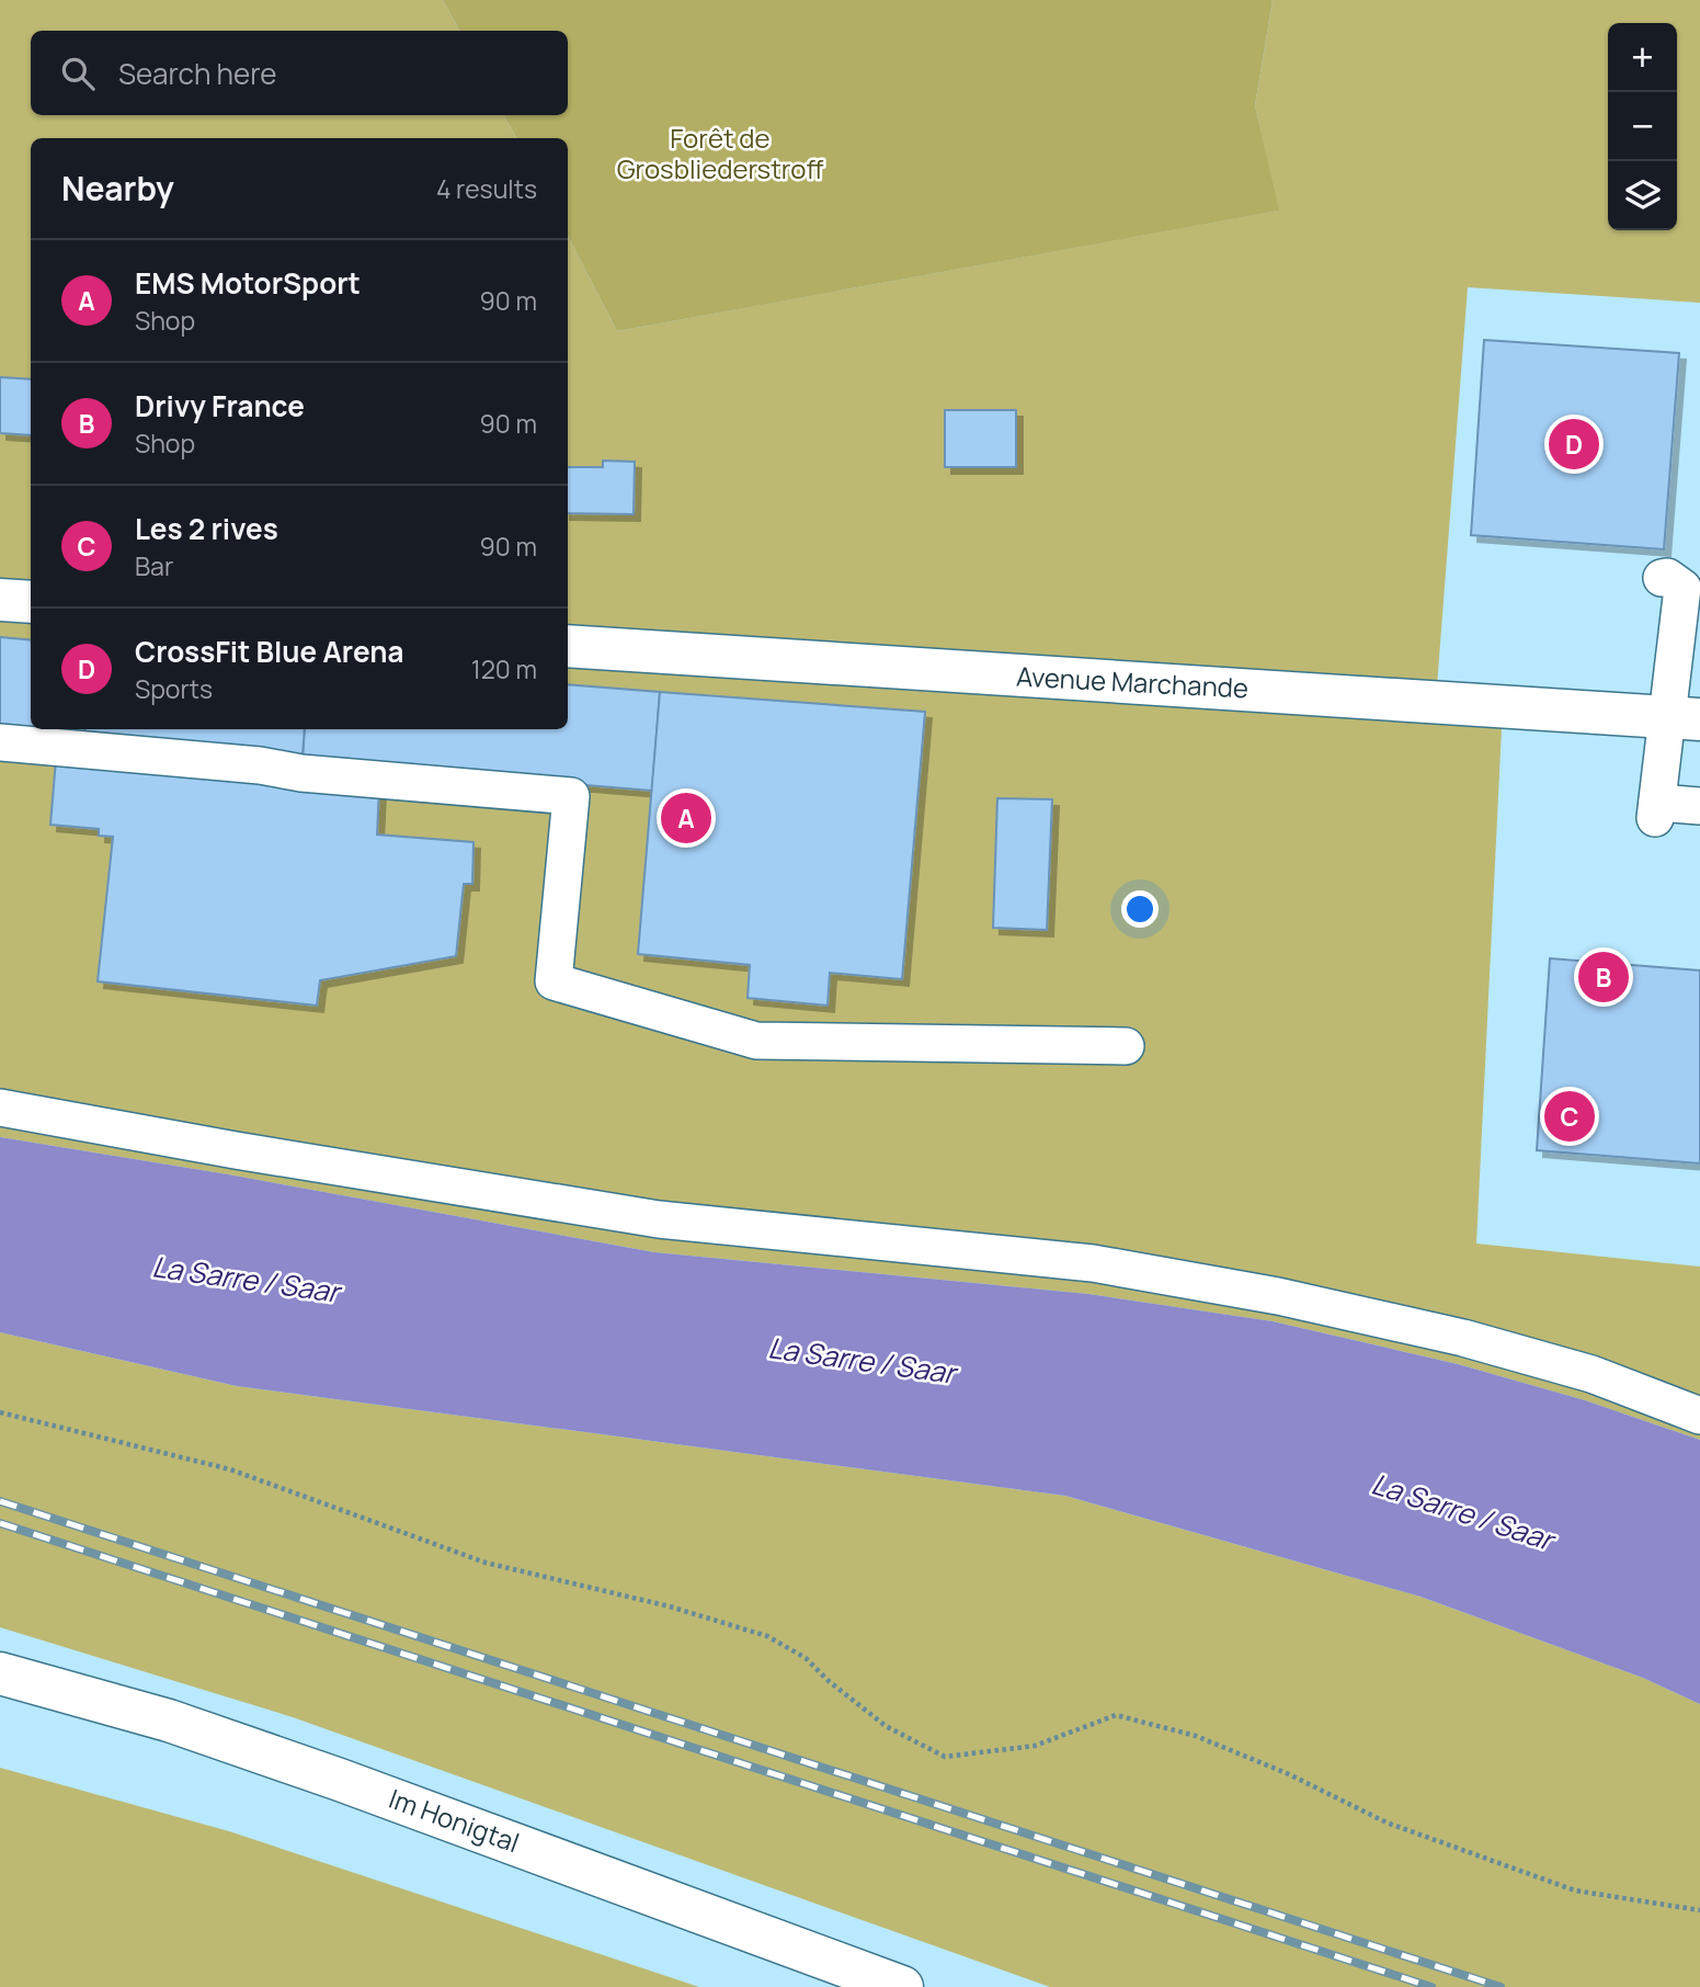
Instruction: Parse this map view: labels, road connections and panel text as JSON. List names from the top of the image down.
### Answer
{
  "streets": {
    "main road": ["Avenue Marchande", "Im Honigtal"]
  },
  "water": ["La Sarre / Saar"],
  "parks": ["Forêt de Grosbliederstroff"],
  "page": {
    "map_buttons": ["+", "−"],
    "search": "Search here",
    "heading": ["Nearby", "4 results"],
    "list": [
      {
        "mark": "A",
        "name": "EMS MotorSport",
        "note": "Shop",
        "value": "90 m"
      },
      {
        "mark": "B",
        "name": "Drivy France",
        "note": "Shop",
        "value": "90 m"
      },
      {
        "mark": "C",
        "name": "Les 2 rives",
        "note": "Bar",
        "value": "90 m"
      },
      {
        "mark": "D",
        "name": "CrossFit Blue Arena",
        "note": "Sports",
        "value": "120 m"
      }
    ],
    "pins": [
      "D",
      "A",
      "B",
      "C"
    ]
  }
}
